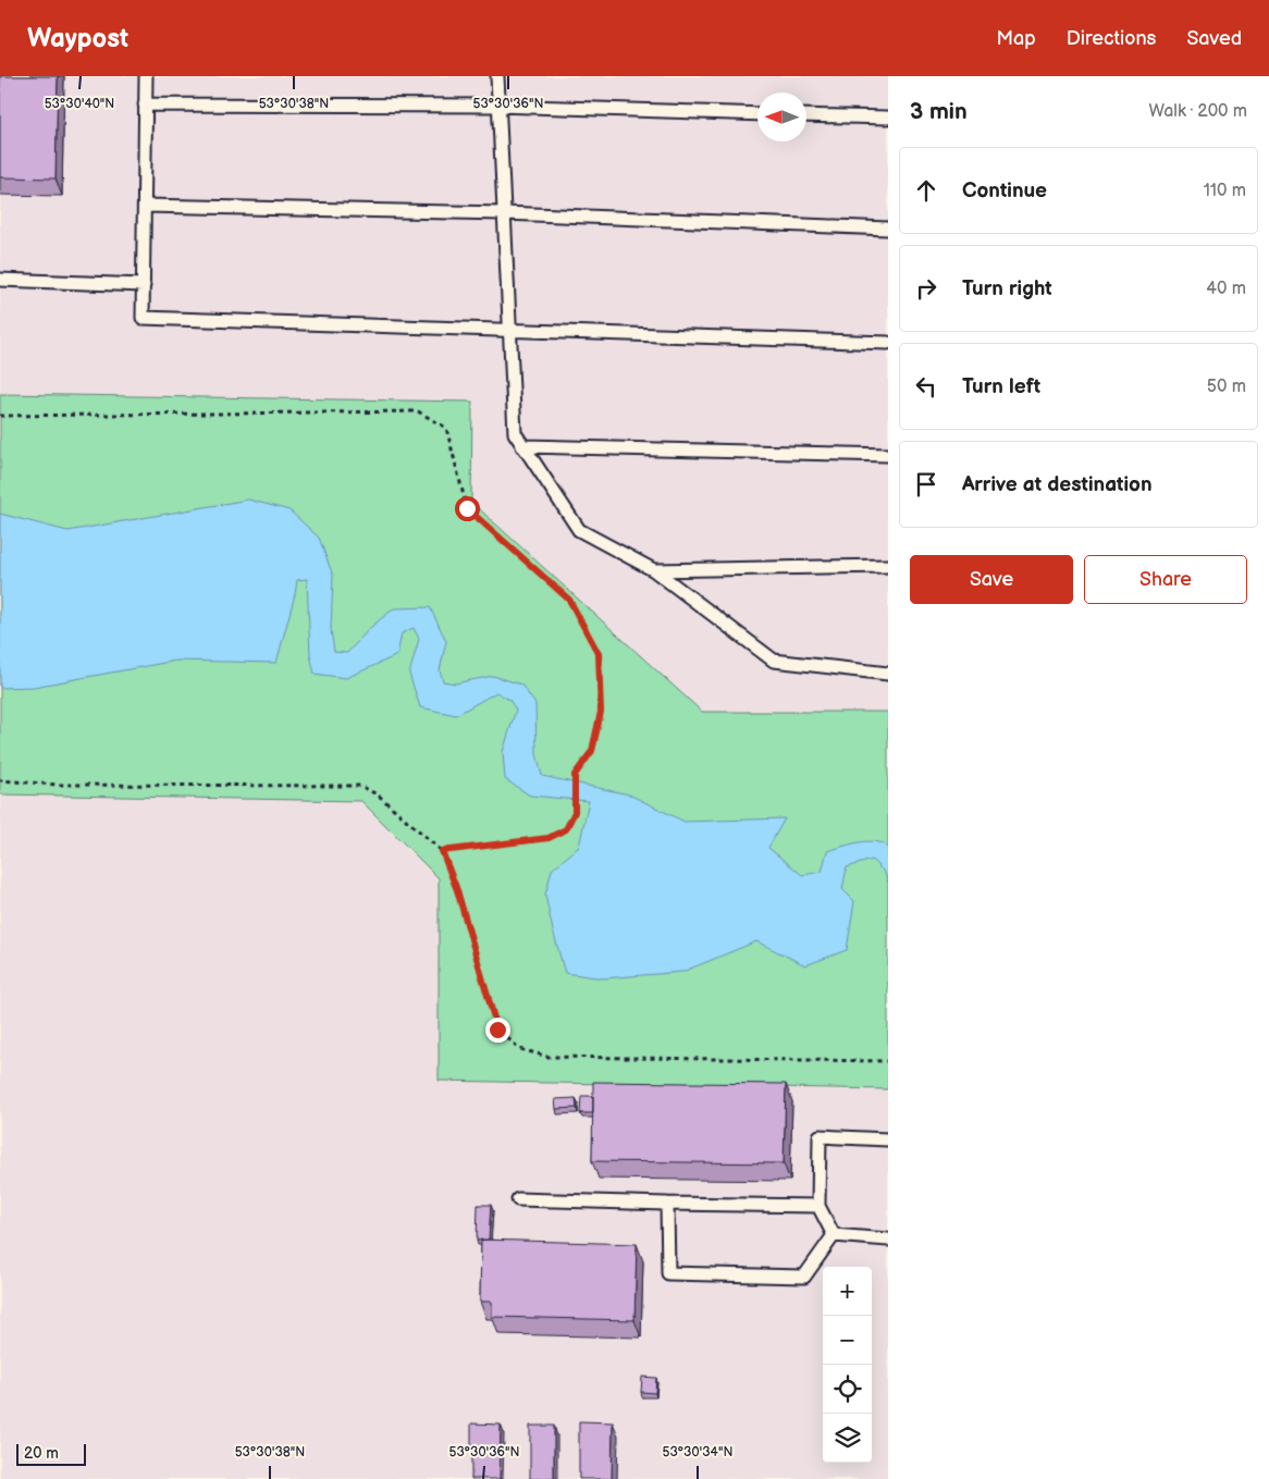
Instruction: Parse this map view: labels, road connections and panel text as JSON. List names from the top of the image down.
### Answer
{
  "scale_bar": "20 m",
  "north": "left",
  "page": {
    "header": "Waypost",
    "nav": ["Map", "Directions", "Saved"],
    "heading": ["3 min", "Walk · 200 m"],
    "list": [
      ["Continue", "110 m"],
      ["Turn right", "40 m"],
      ["Turn left", "50 m"],
      "Arrive at destination"
    ],
    "buttons": ["Save", "Share"],
    "map_buttons": ["+", "−"],
    "scale": "20 m"
  },
  "coordinates": [
    "53°30'40\"N",
    "53°30'38\"N",
    "53°30'36\"N",
    "53°30'34\"N"
  ]
}
